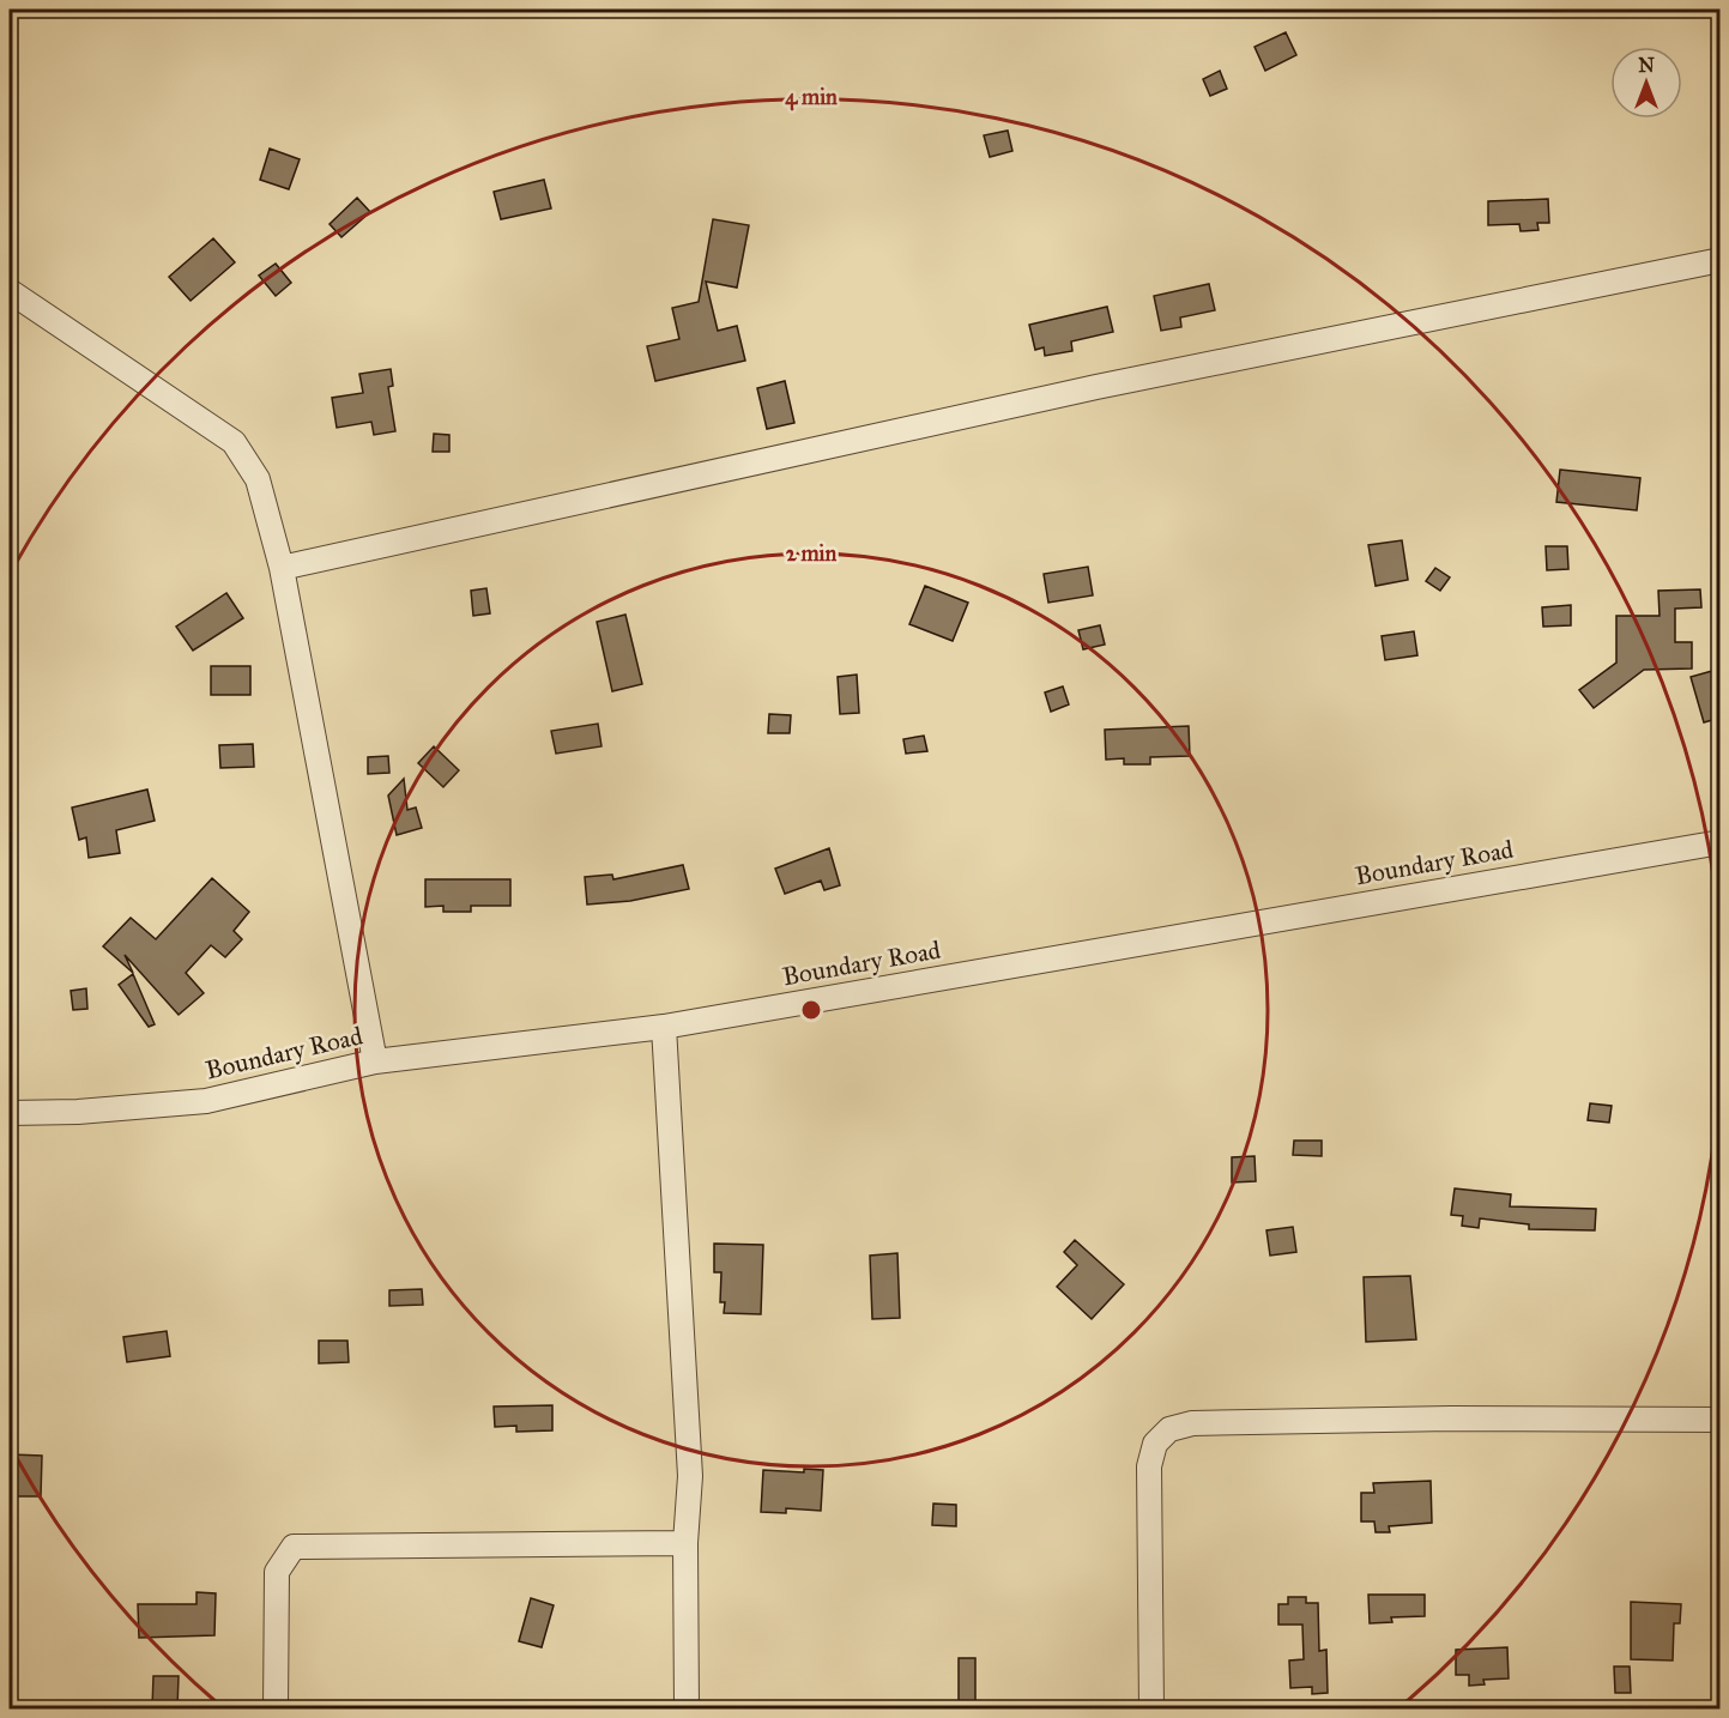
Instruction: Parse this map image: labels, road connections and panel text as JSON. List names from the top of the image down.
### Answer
{
  "streets": {
    "street": ["Boundary Road"]
  },
  "north": "top",
  "rings": ["4 min", "2 min"]
}
